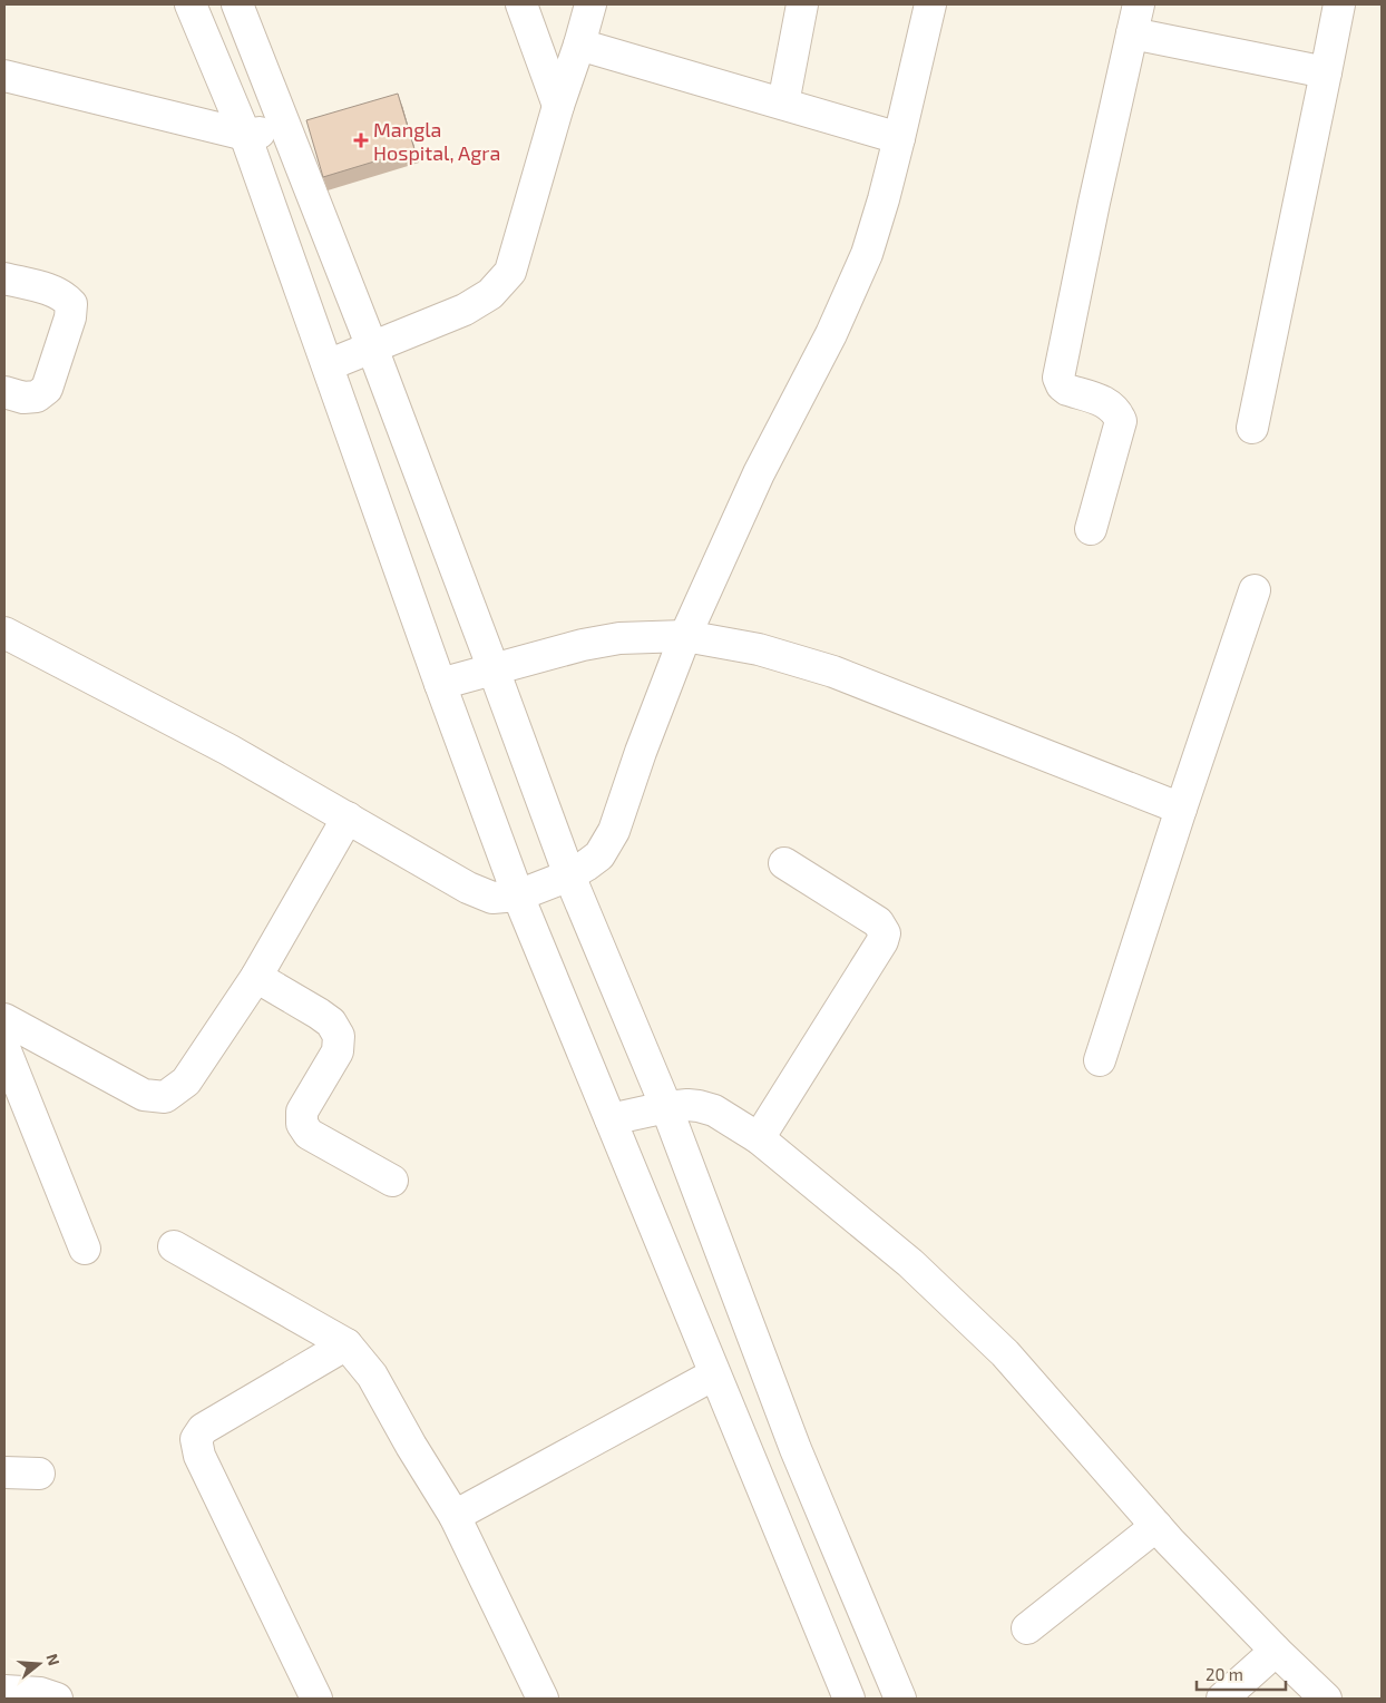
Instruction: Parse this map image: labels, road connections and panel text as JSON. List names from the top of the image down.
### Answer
{
  "places": {
    "health": ["Mangla Hospital, Agra"]
  },
  "scale_bar": "20 m",
  "north": "right"
}
